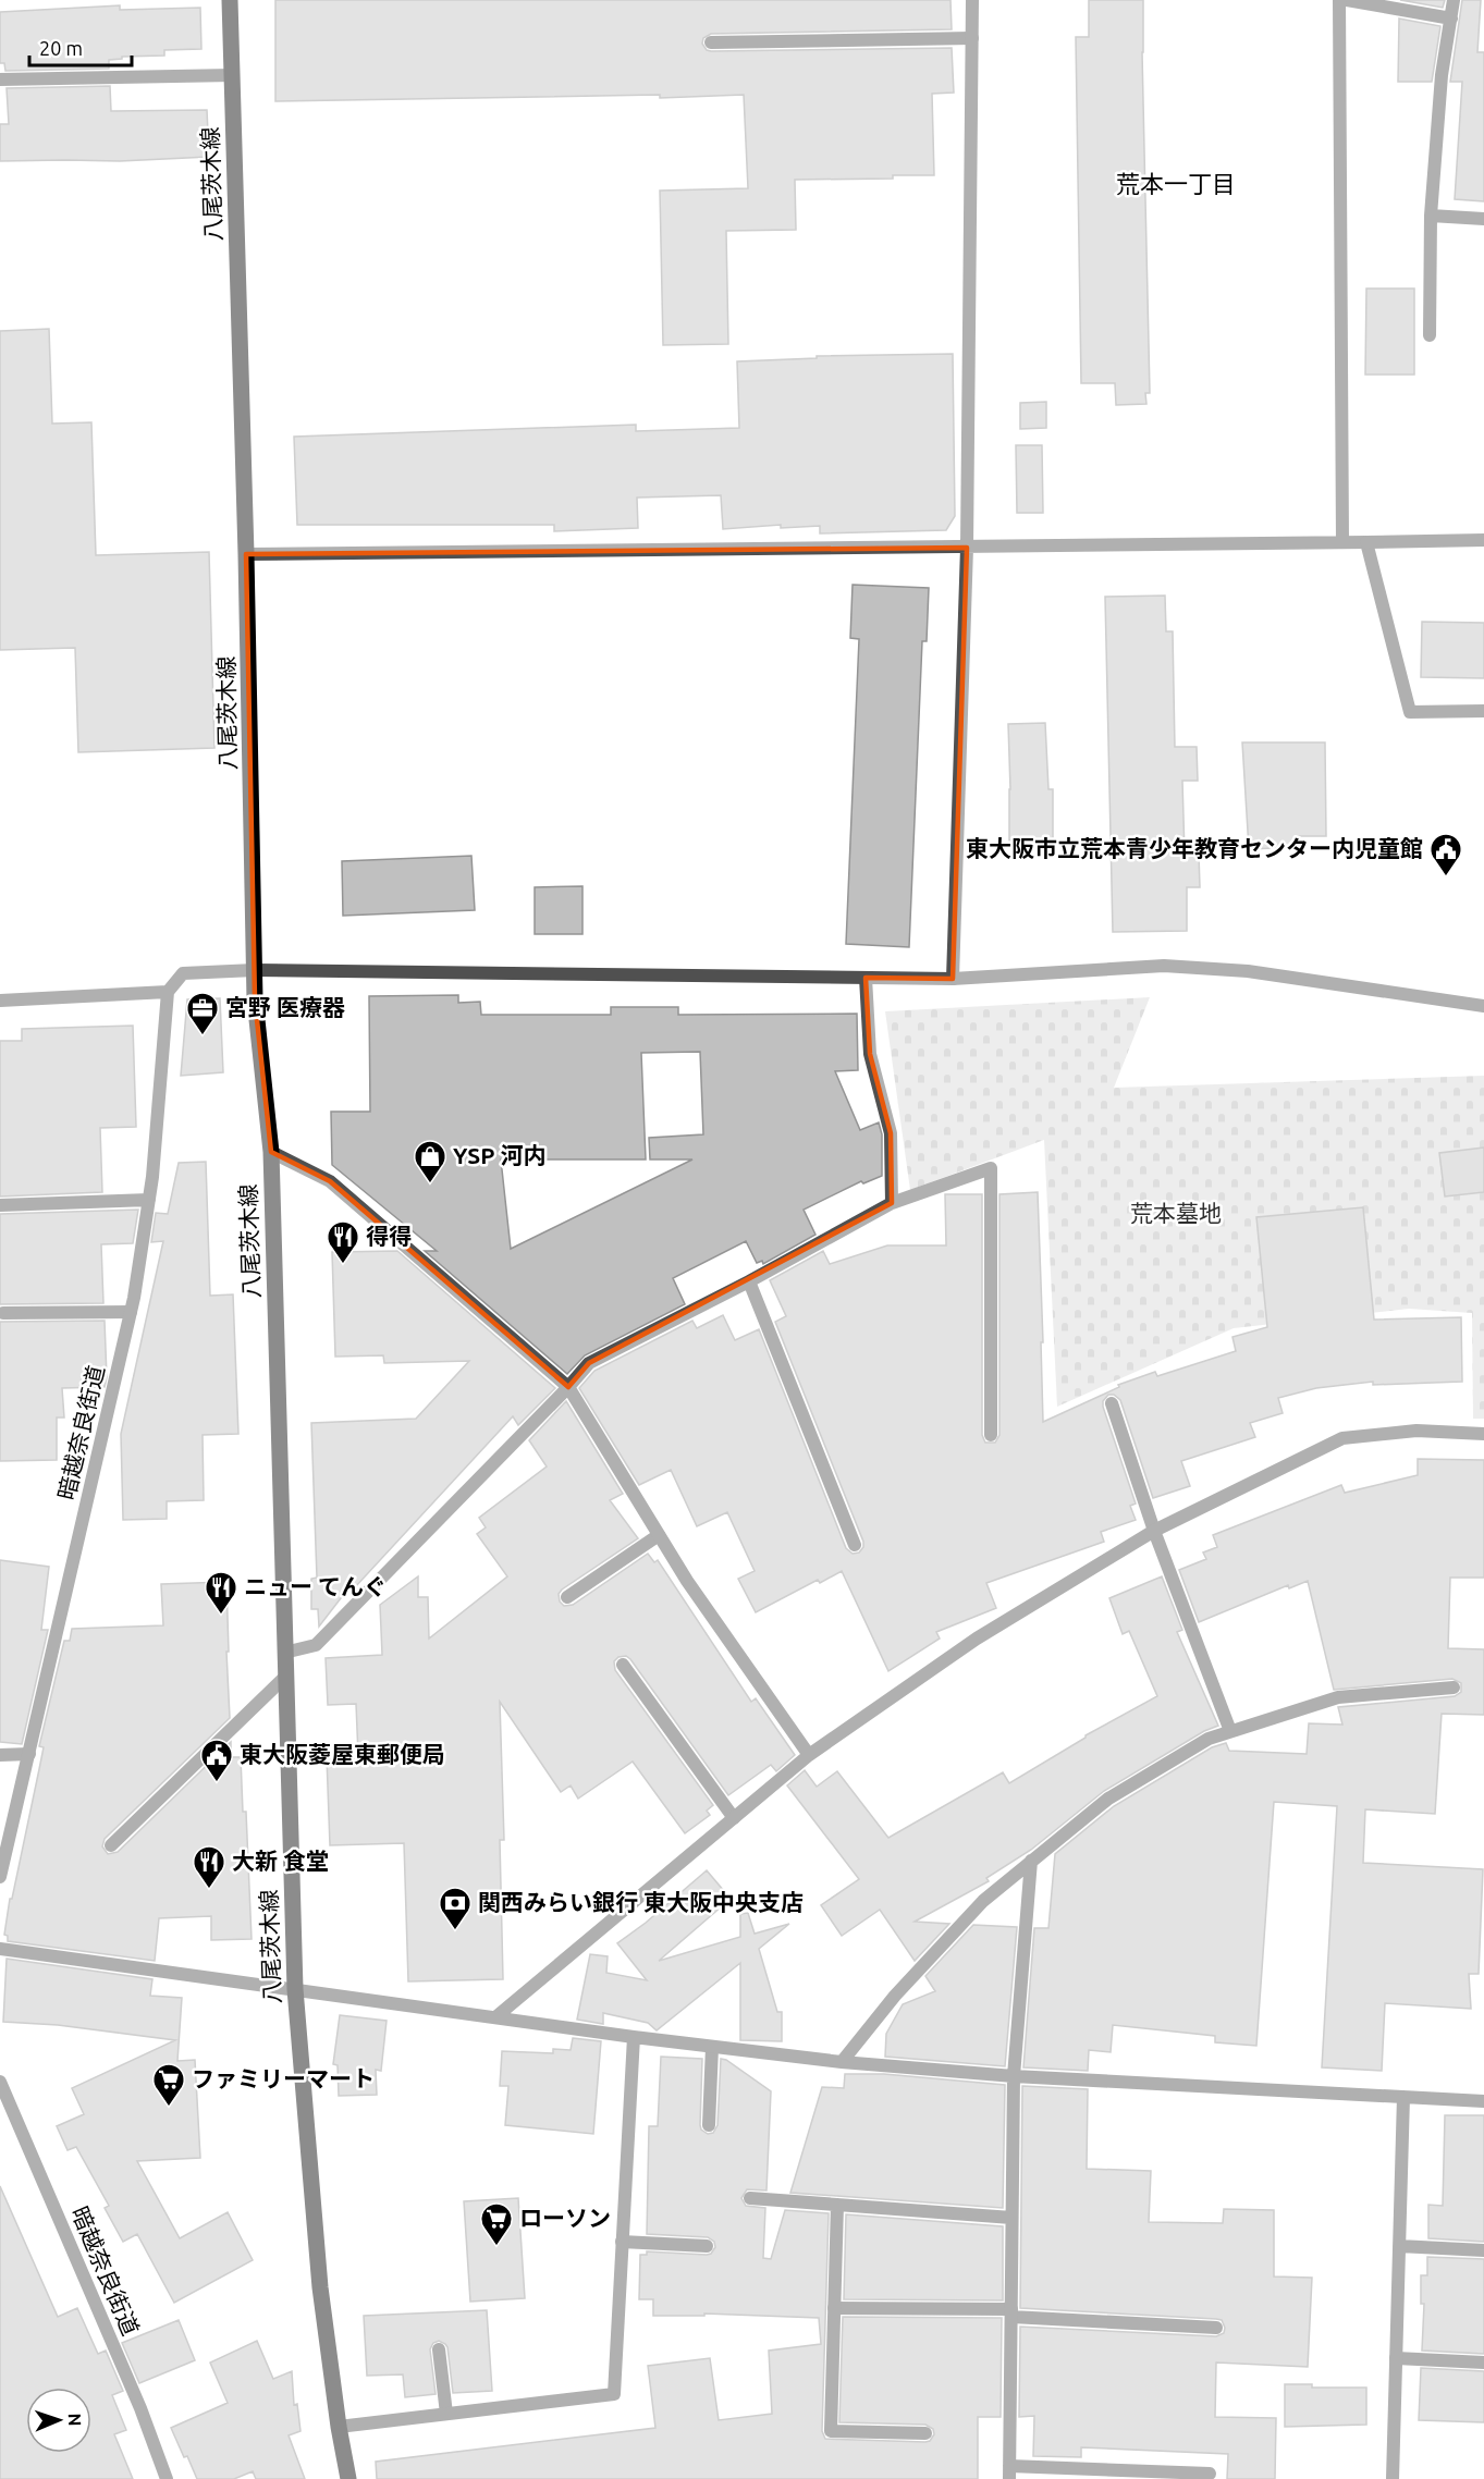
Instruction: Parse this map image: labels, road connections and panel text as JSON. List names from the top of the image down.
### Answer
{
  "streets": {
    "main road": ["八尾茨木線"],
    "street": ["暗越奈良街道"]
  },
  "districts": ["荒本一丁目"],
  "parks": ["荒本墓地"],
  "places": {
    "public building": ["東大阪市立荒本青少年教育センター内児童館", "東大阪菱屋東郵便局"],
    "office": ["宮野 医療器"],
    "shop": ["YSP 河内"],
    "restaurant": ["得得", "ニュー てんぐ", "大新 食堂"],
    "bank": ["関西みらい銀行 東大阪中央支店"],
    "supermarket": ["ファミリーマート", "ローソン"]
  },
  "scale_bar": "20 m",
  "north": "right"
}
